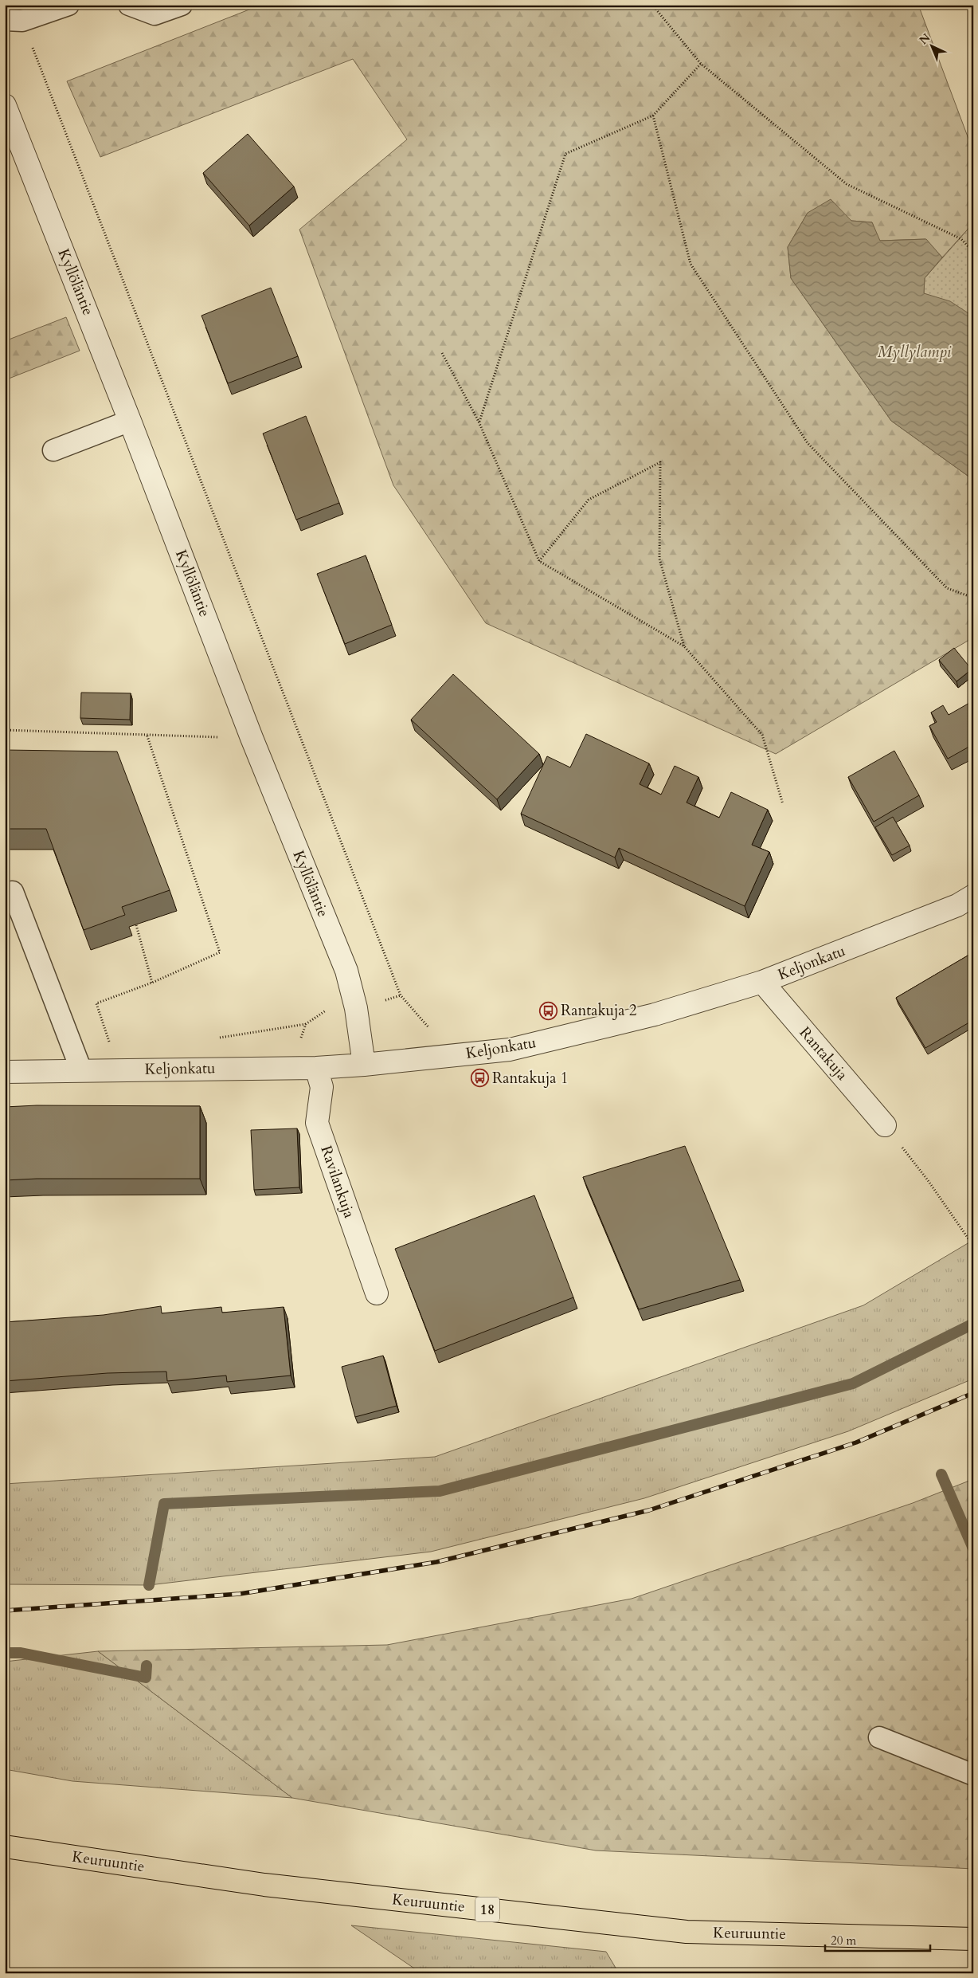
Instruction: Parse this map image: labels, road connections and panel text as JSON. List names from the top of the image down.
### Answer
{
  "streets": {
    "highway": ["Keuruuntie", "18"],
    "street": [
      "Kyllöläntie",
      "Keljonkatu",
      "Rantakuja",
      "Ravilankuja"
    ]
  },
  "crossings": [
    ["Kyllöläntie", "Keljonkatu"],
    ["Keljonkatu", "Rantakuja"],
    ["Keljonkatu", "Ravilankuja"]
  ],
  "water": ["Myllylampi"],
  "places": {
    "bus stop": ["Rantakuja 2", "Rantakuja 1"]
  },
  "scale_bar": "20 m",
  "north": "top left"
}
